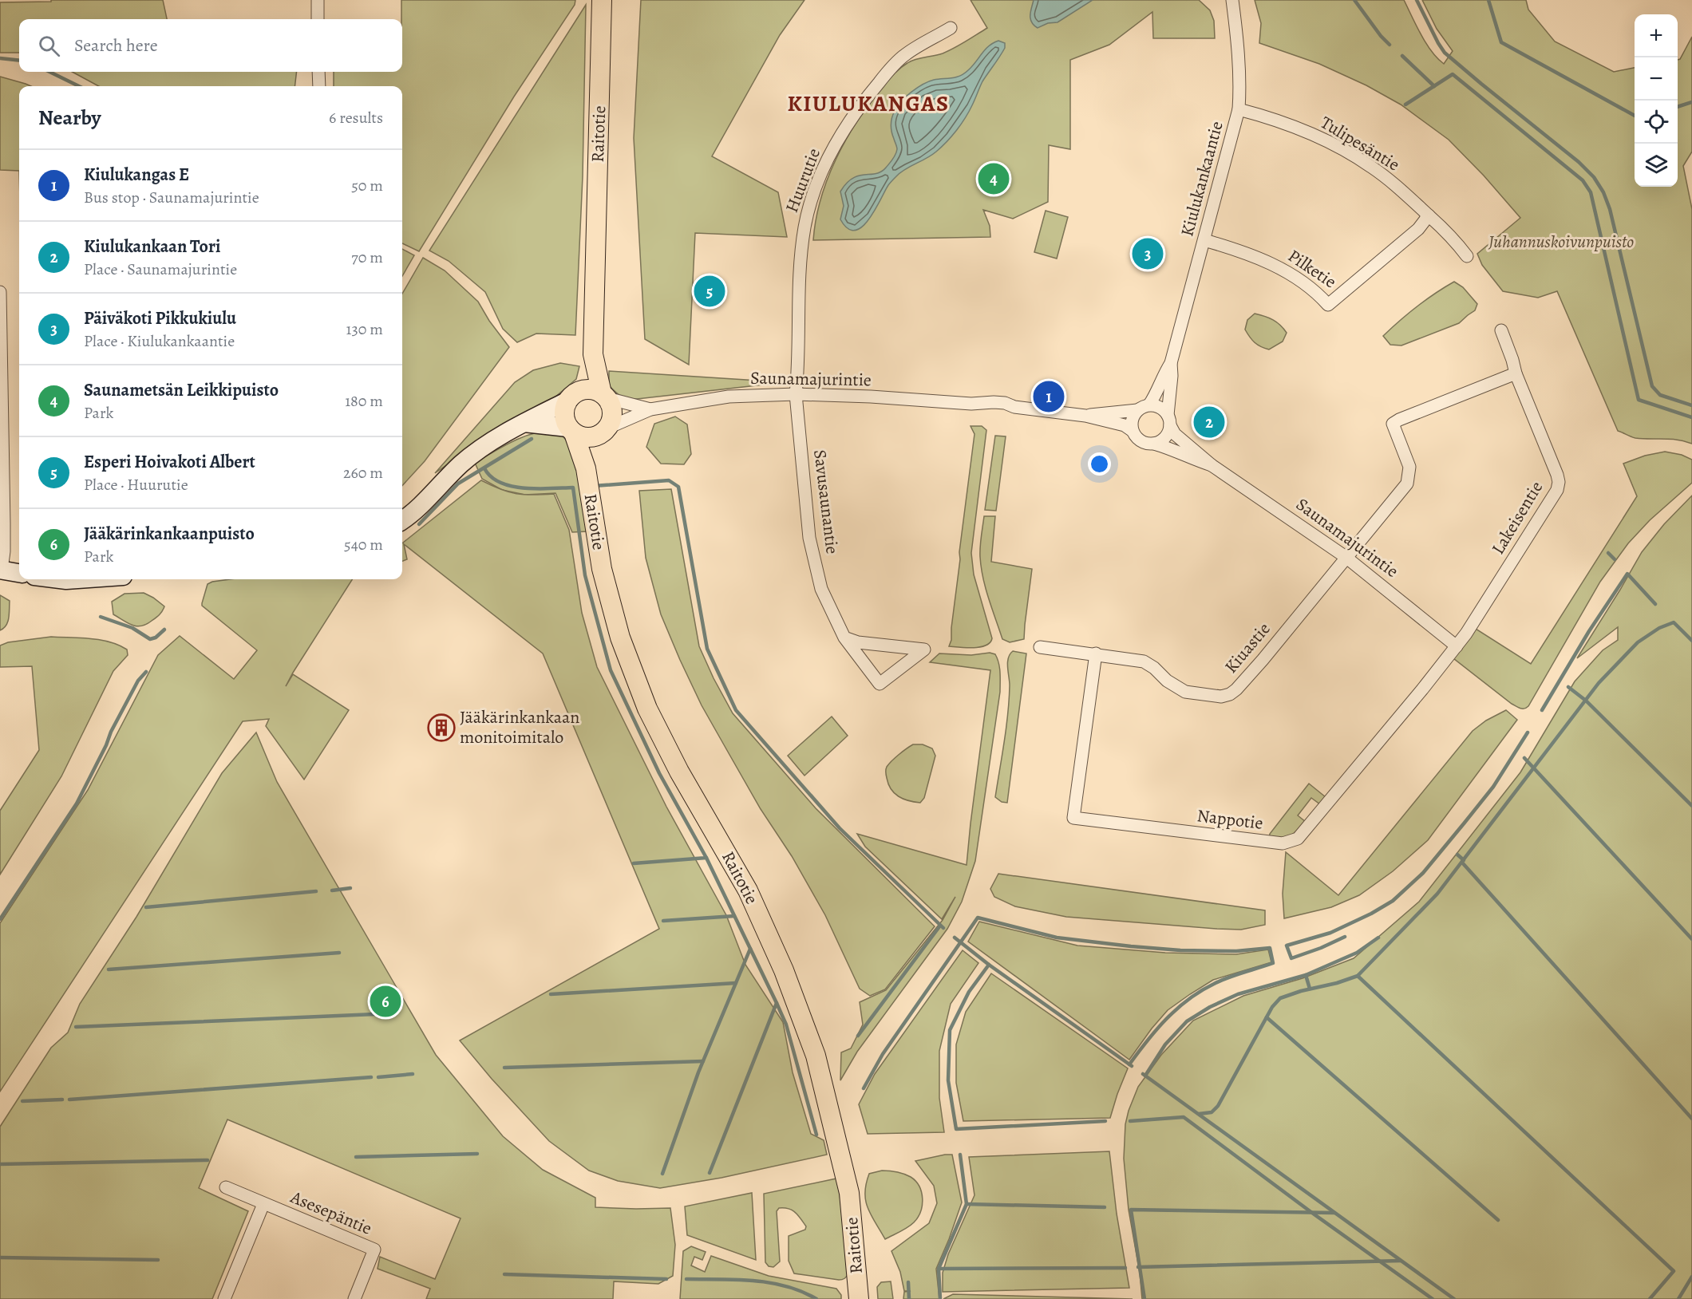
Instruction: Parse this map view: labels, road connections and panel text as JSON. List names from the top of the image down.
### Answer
{
  "streets": {
    "main road": ["Raitotie"],
    "street": [
      "Tulipesäntie",
      "Kiulukankaantie",
      "Huurutie",
      "Pilketie",
      "Saunamajurintie",
      "Savusaunantie",
      "Lakeisentie",
      "Kiuastie",
      "Nappotie",
      "Asesepäntie"
    ]
  },
  "crossings": [
    ["Raitotie", "Saunamajurintie"],
    ["Tulipesäntie", "Kiulukankaantie"],
    ["Tulipesäntie", "Pilketie"],
    ["Kiulukankaantie", "Pilketie"],
    ["Kiulukankaantie", "Saunamajurintie"],
    ["Huurutie", "Saunamajurintie"],
    ["Huurutie", "Savusaunantie"],
    ["Saunamajurintie", "Savusaunantie"],
    ["Saunamajurintie", "Lakeisentie"],
    ["Saunamajurintie", "Kiuastie"],
    ["Saunamajurintie", "Nappotie"],
    ["Lakeisentie", "Nappotie"],
    ["Kiuastie", "Nappotie"]
  ],
  "districts": ["KIULUKANGAS"],
  "parks": ["Juhannuskoivunpuisto"],
  "places": {
    "building": ["Jääkärinkankaan monitoimitalo"]
  },
  "page": {
    "map_buttons": ["+", "−"],
    "search": "Search here",
    "heading": ["Nearby", "6 results"],
    "list": [
      {
        "mark": "1",
        "name": "Kiulukangas E",
        "note": "Bus stop · Saunamajurintie",
        "value": "50 m"
      },
      {
        "mark": "2",
        "name": "Kiulukankaan Tori",
        "note": "Place · Saunamajurintie",
        "value": "70 m"
      },
      {
        "mark": "3",
        "name": "Päiväkoti Pikkukiulu",
        "note": "Place · Kiulukankaantie",
        "value": "130 m"
      },
      {
        "mark": "4",
        "name": "Saunametsän Leikkipuisto",
        "note": "Park",
        "value": "180 m"
      },
      {
        "mark": "5",
        "name": "Esperi Hoivakoti Albert",
        "note": "Place · Huurutie",
        "value": "260 m"
      },
      {
        "mark": "6",
        "name": "Jääkärinkankaanpuisto",
        "note": "Park",
        "value": "540 m"
      }
    ],
    "pins": [
      "4",
      "3",
      "5",
      "1",
      "2",
      "6"
    ]
  }
}
